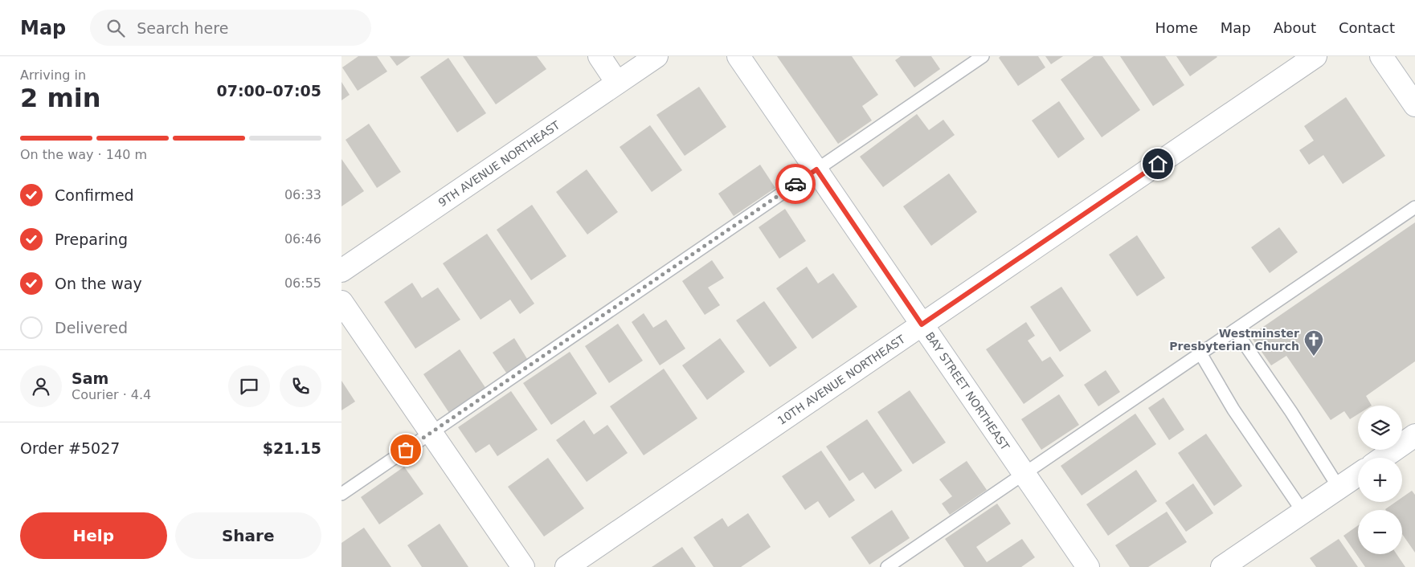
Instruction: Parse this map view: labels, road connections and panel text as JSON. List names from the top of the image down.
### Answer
{
  "streets": {
    "street": ["9TH AVENUE NORTHEAST", "10TH AVENUE NORTHEAST", "BAY STREET NORTHEAST"]
  },
  "crossings": [
    ["10TH AVENUE NORTHEAST", "BAY STREET NORTHEAST"]
  ],
  "places": {
    "church": ["Westminster Presbyterian Church"]
  },
  "page": {
    "header": "Map",
    "search": "Search here",
    "nav": [
      "Home",
      "Map",
      "About",
      "Contact"
    ],
    "heading": ["2 min", "Arriving in", "07:00–07:05"],
    "panel": [
      "Sam",
      "Courier · 4.4",
      "Order #5027",
      "$21.15"
    ],
    "bar": "On the way · 140 m",
    "list": [
      ["Confirmed", "06:33"],
      ["Preparing", "06:46"],
      ["On the way", "06:55"],
      "Delivered"
    ],
    "map_buttons": ["+", "−"],
    "buttons": ["Help", "Share"]
  }
}
